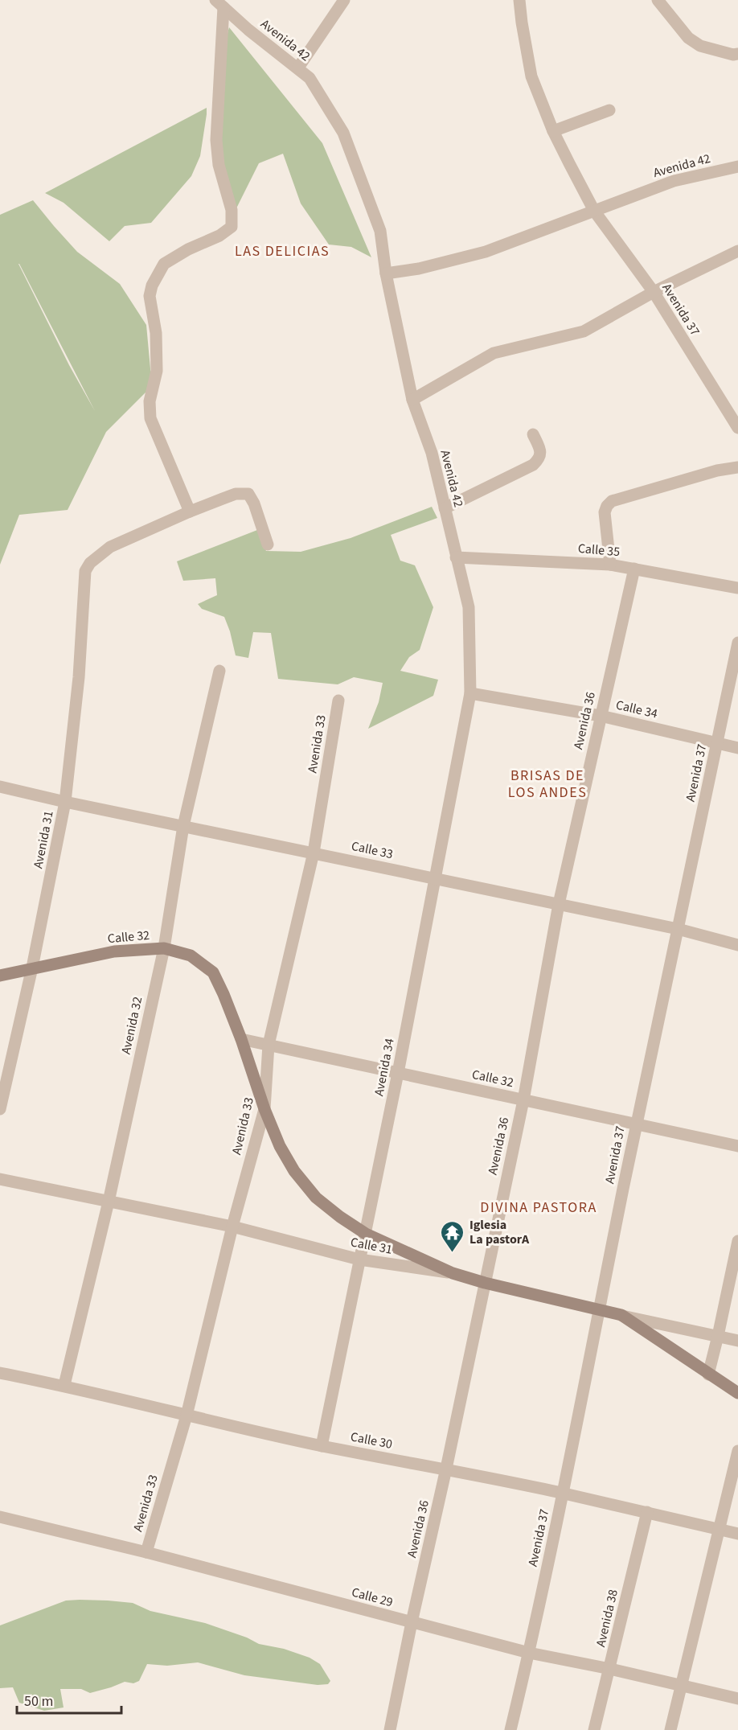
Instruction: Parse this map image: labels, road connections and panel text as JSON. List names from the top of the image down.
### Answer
{
  "streets": {
    "main road": ["Calle 32", "Calle 31"],
    "street": [
      "Avenida 42",
      "Avenida 37",
      "Calle 35",
      "Calle 34",
      "Avenida 36",
      "Avenida 33",
      "Avenida 31",
      "Calle 33",
      "Avenida 32",
      "Avenida 34",
      "Calle 30",
      "Calle 29",
      "Avenida 38"
    ]
  },
  "crossings": [
    ["Avenida 42", "Avenida 37"],
    ["Avenida 42", "Calle 35"],
    ["Avenida 42", "Calle 34"],
    ["Avenida 42", "Avenida 34"],
    ["Avenida 37", "Calle 34"],
    ["Avenida 37", "Calle 33"],
    ["Avenida 37", "Calle 32"],
    ["Avenida 37", "Calle 31"],
    ["Avenida 37", "Calle 30"],
    ["Avenida 37", "Calle 29"],
    ["Calle 35", "Avenida 36"],
    ["Calle 34", "Avenida 36"],
    ["Calle 34", "Avenida 34"],
    ["Avenida 36", "Calle 33"],
    ["Avenida 36", "Calle 32"],
    ["Avenida 36", "Calle 31"],
    ["Avenida 36", "Calle 30"],
    ["Avenida 36", "Calle 29"],
    ["Avenida 33", "Calle 33"],
    ["Avenida 33", "Calle 32"],
    ["Avenida 33", "Calle 31"],
    ["Avenida 33", "Calle 30"],
    ["Avenida 33", "Calle 29"],
    ["Avenida 31", "Calle 33"],
    ["Avenida 31", "Calle 32"],
    ["Calle 33", "Avenida 32"],
    ["Calle 33", "Avenida 34"],
    ["Calle 32", "Avenida 32"],
    ["Calle 32", "Avenida 34"],
    ["Calle 32", "Calle 31"],
    ["Avenida 32", "Calle 31"],
    ["Avenida 32", "Calle 30"],
    ["Avenida 34", "Calle 31"],
    ["Avenida 34", "Calle 30"],
    ["Calle 30", "Avenida 38"],
    ["Calle 29", "Avenida 38"]
  ],
  "districts": ["LAS DELICIAS", "BRISAS DE LOS ANDES", "DIVINA PASTORA"],
  "places": {
    "temple": ["Iglesia La pastorA"]
  },
  "scale_bar": "50 m"
}
